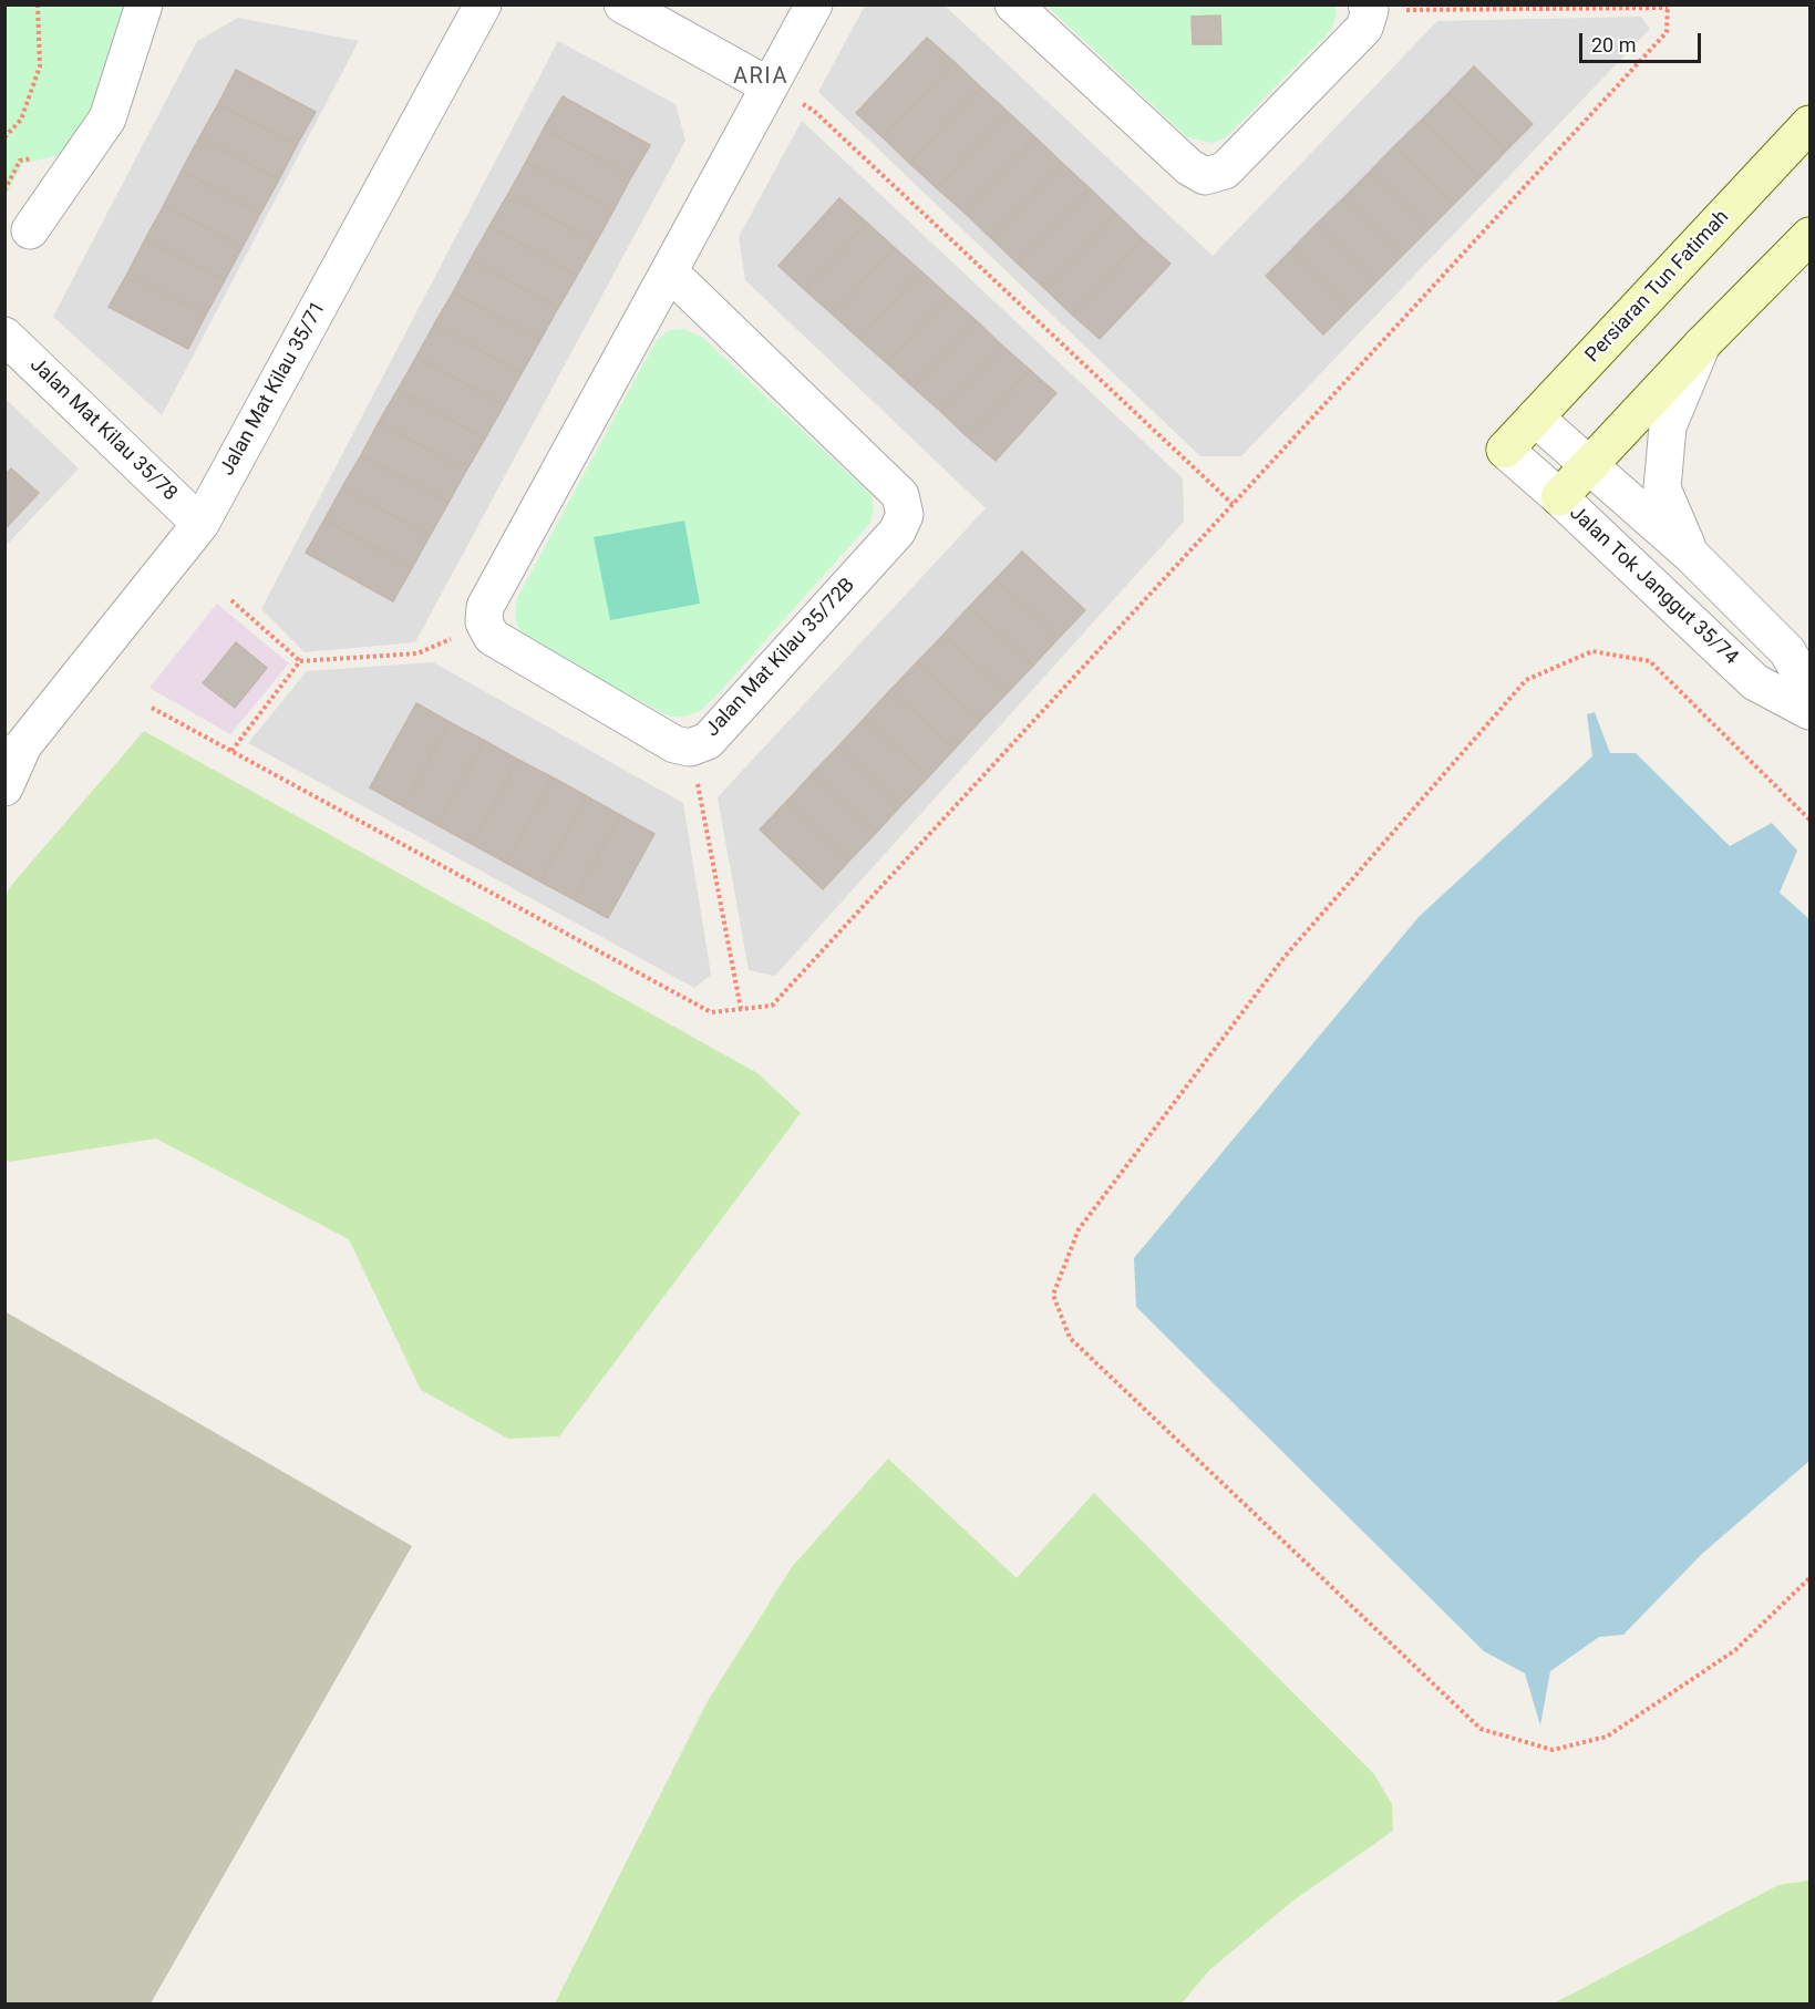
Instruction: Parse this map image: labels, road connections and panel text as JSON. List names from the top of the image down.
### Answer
{
  "streets": {
    "street": [
      "Persiaran Tun Fatimah",
      "Jalan Mat Kilau 35/71",
      "Jalan Mat Kilau 35/78",
      "Jalan Tok Janggut 35/74",
      "Jalan Mat Kilau 35/72B"
    ]
  },
  "crossings": [
    ["Persiaran Tun Fatimah", "Jalan Tok Janggut 35/74"],
    ["Jalan Mat Kilau 35/71", "Jalan Mat Kilau 35/78"]
  ],
  "districts": ["ARIA"],
  "scale_bar": "20 m"
}
